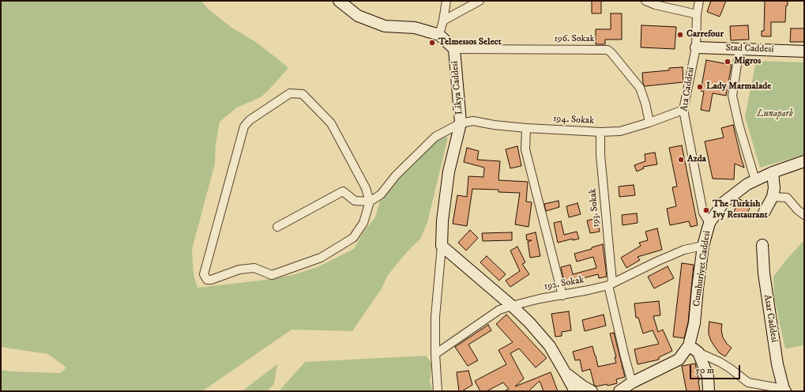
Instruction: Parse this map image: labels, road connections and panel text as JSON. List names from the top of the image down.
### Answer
{
  "streets": {
    "street": [
      "196. Sokak",
      "Stad Caddesi",
      "Likya Caddesi",
      "Ata Caddesi",
      "194. Sokak",
      "193. Sokak",
      "Cumhuriyet Caddesi",
      "192. Sokak",
      "Asar Caddesi"
    ]
  },
  "crossings": [
    ["196. Sokak", "Likya Caddesi"],
    ["196. Sokak", "194. Sokak"],
    ["Stad Caddesi", "Ata Caddesi"],
    ["Likya Caddesi", "194. Sokak"],
    ["Ata Caddesi", "194. Sokak"],
    ["Ata Caddesi", "Cumhuriyet Caddesi"],
    ["194. Sokak", "193. Sokak"],
    ["193. Sokak", "Cumhuriyet Caddesi"],
    ["193. Sokak", "192. Sokak"],
    ["Cumhuriyet Caddesi", "192. Sokak"]
  ],
  "parks": ["Lunapark"],
  "places": [
    "Carrefour",
    "Telmessos Select",
    "Migros",
    "Lady Marmalade",
    "Azda",
    "The Turkish Ivy Restaurant"
  ],
  "scale_bar": "50 m"
}
